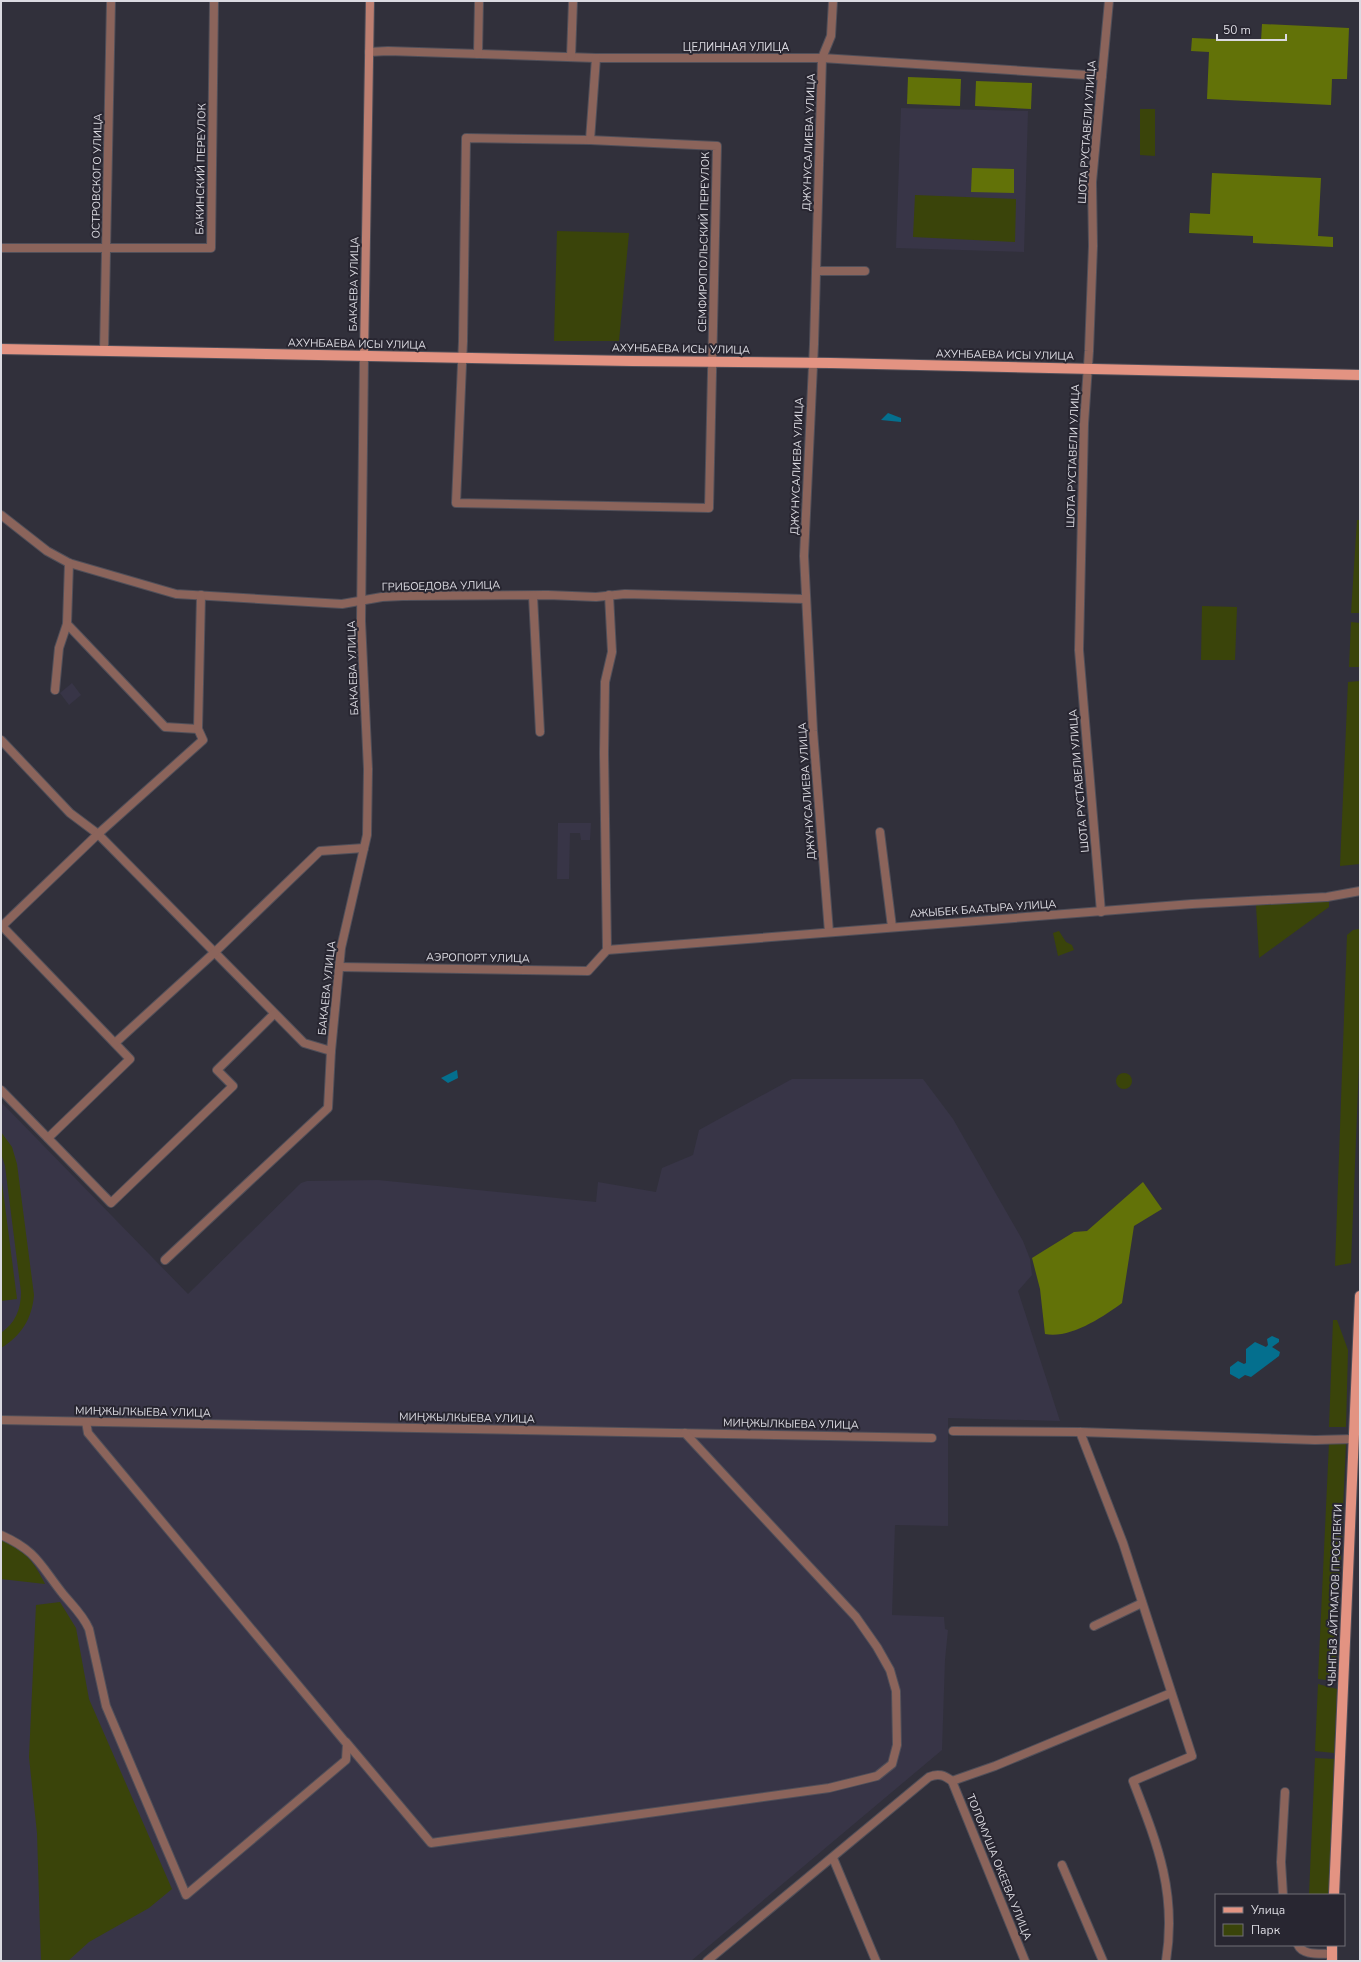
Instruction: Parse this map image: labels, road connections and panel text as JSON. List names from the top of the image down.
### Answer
{
  "streets": {
    "main road": ["БАКАЕВА УЛИЦА", "АХУНБАЕВА ИСЫ УЛИЦА", "ЧЫНГЫЗ АЙТМАТОВ ПРОСПЕКТИ"],
    "street": [
      "ЦЕЛИННАЯ УЛИЦА",
      "ШОТА РУСТАВЕЛИ УЛИЦА",
      "ДЖУНУСАЛИЕВА УЛИЦА",
      "БАКИНСКИЙ ПЕРЕУЛОК",
      "ОСТРОВСКОГО УЛИЦА",
      "СЕМФИРОПОЛЬСКИЙ ПЕРЕУЛОК",
      "ГРИБОЕДОВА УЛИЦА",
      "АЖЫБЕК БААТЫРА УЛИЦА",
      "АЭРОПОРТ УЛИЦА",
      "МИҢЖЫЛКЫЕВА УЛИЦА",
      "ТОЛОМУША ОКЕЕВА УЛИЦА"
    ]
  },
  "crossings": [
    ["ЦЕЛИННАЯ УЛИЦА", "ШОТА РУСТАВЕЛИ УЛИЦА"],
    ["ЦЕЛИННАЯ УЛИЦА", "ДЖУНУСАЛИЕВА УЛИЦА"],
    ["ЦЕЛИННАЯ УЛИЦА", "БАКАЕВА УЛИЦА"],
    ["ШОТА РУСТАВЕЛИ УЛИЦА", "АХУНБАЕВА ИСЫ УЛИЦА"],
    ["ШОТА РУСТАВЕЛИ УЛИЦА", "АЖЫБЕК БААТЫРА УЛИЦА"],
    ["ДЖУНУСАЛИЕВА УЛИЦА", "АХУНБАЕВА ИСЫ УЛИЦА"],
    ["ДЖУНУСАЛИЕВА УЛИЦА", "ГРИБОЕДОВА УЛИЦА"],
    ["ДЖУНУСАЛИЕВА УЛИЦА", "АЖЫБЕК БААТЫРА УЛИЦА"],
    ["БАКИНСКИЙ ПЕРЕУЛОК", "ОСТРОВСКОГО УЛИЦА"],
    ["ОСТРОВСКОГО УЛИЦА", "АХУНБАЕВА ИСЫ УЛИЦА"],
    ["СЕМФИРОПОЛЬСКИЙ ПЕРЕУЛОК", "АХУНБАЕВА ИСЫ УЛИЦА"],
    ["БАКАЕВА УЛИЦА", "АХУНБАЕВА ИСЫ УЛИЦА"],
    ["БАКАЕВА УЛИЦА", "ГРИБОЕДОВА УЛИЦА"],
    ["БАКАЕВА УЛИЦА", "АЭРОПОРТ УЛИЦА"],
    ["АЖЫБЕК БААТЫРА УЛИЦА", "АЭРОПОРТ УЛИЦА"]
  ],
  "legend": ["Улица", "Парк"],
  "scale_bar": "50 m"
}
